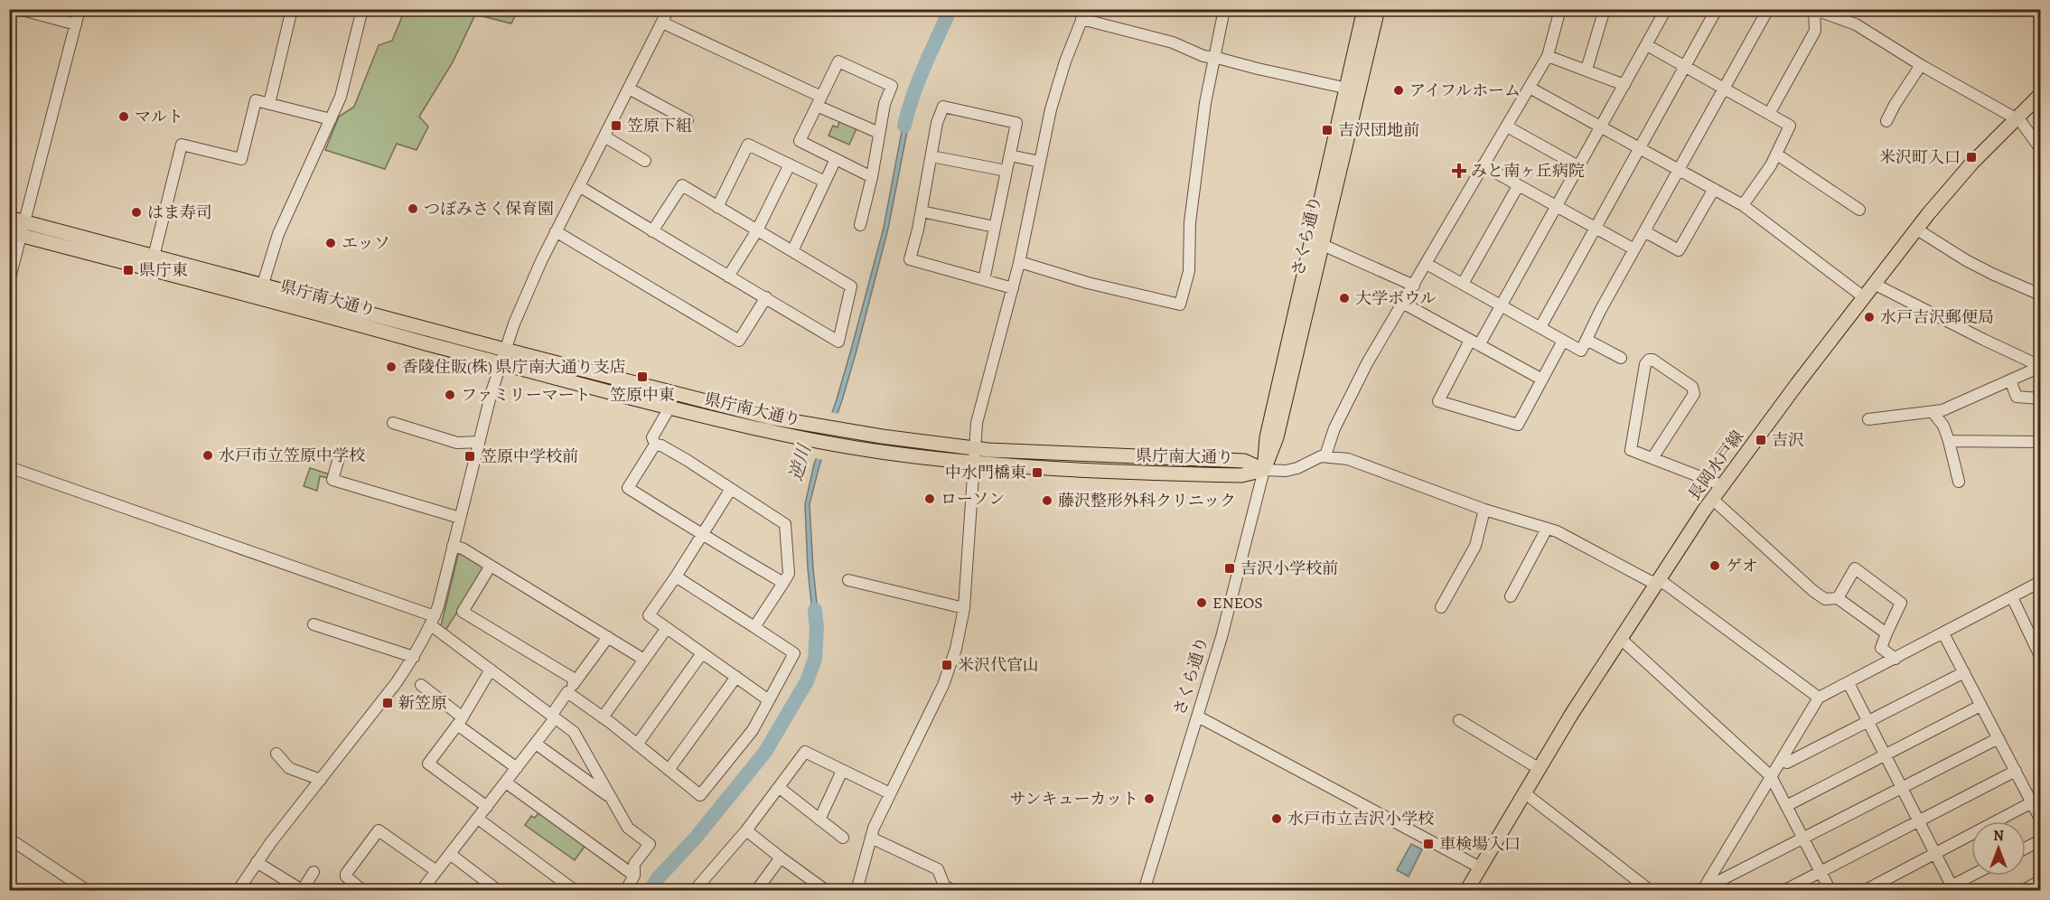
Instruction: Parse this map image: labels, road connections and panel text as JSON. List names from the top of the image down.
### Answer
{
  "streets": {
    "main road": ["さくら通り", "県庁南大通り", "長岡水戸線"]
  },
  "crossings": [
    ["さくら通り", "県庁南大通り"]
  ],
  "water": ["逆川"],
  "places": {
    "other": [
      "アイフルホーム",
      "マルト",
      "つぼみさく保育園",
      "はま寿司",
      "エッソ",
      "大学ボウル",
      "水戸吉沢郵便局",
      "香陵住販(株) 県庁南大通り支店",
      "ファミリーマート",
      "水戸市立笠原中学校",
      "ローソン",
      "藤沢整形外科クリニック",
      "ゲオ",
      "ENEOS",
      "サンキューカット",
      "水戸市立吉沢小学校"
    ],
    "transit": [
      "笠原下組",
      "吉沢団地前",
      "米沢町入口",
      "県庁東",
      "笠原中東",
      "吉沢",
      "笠原中学校前",
      "中水門橋東",
      "吉沢小学校前",
      "米沢代官山",
      "新笠原",
      "車検場入口"
    ],
    "health": ["みと南ヶ丘病院"]
  },
  "north": "top"
}
